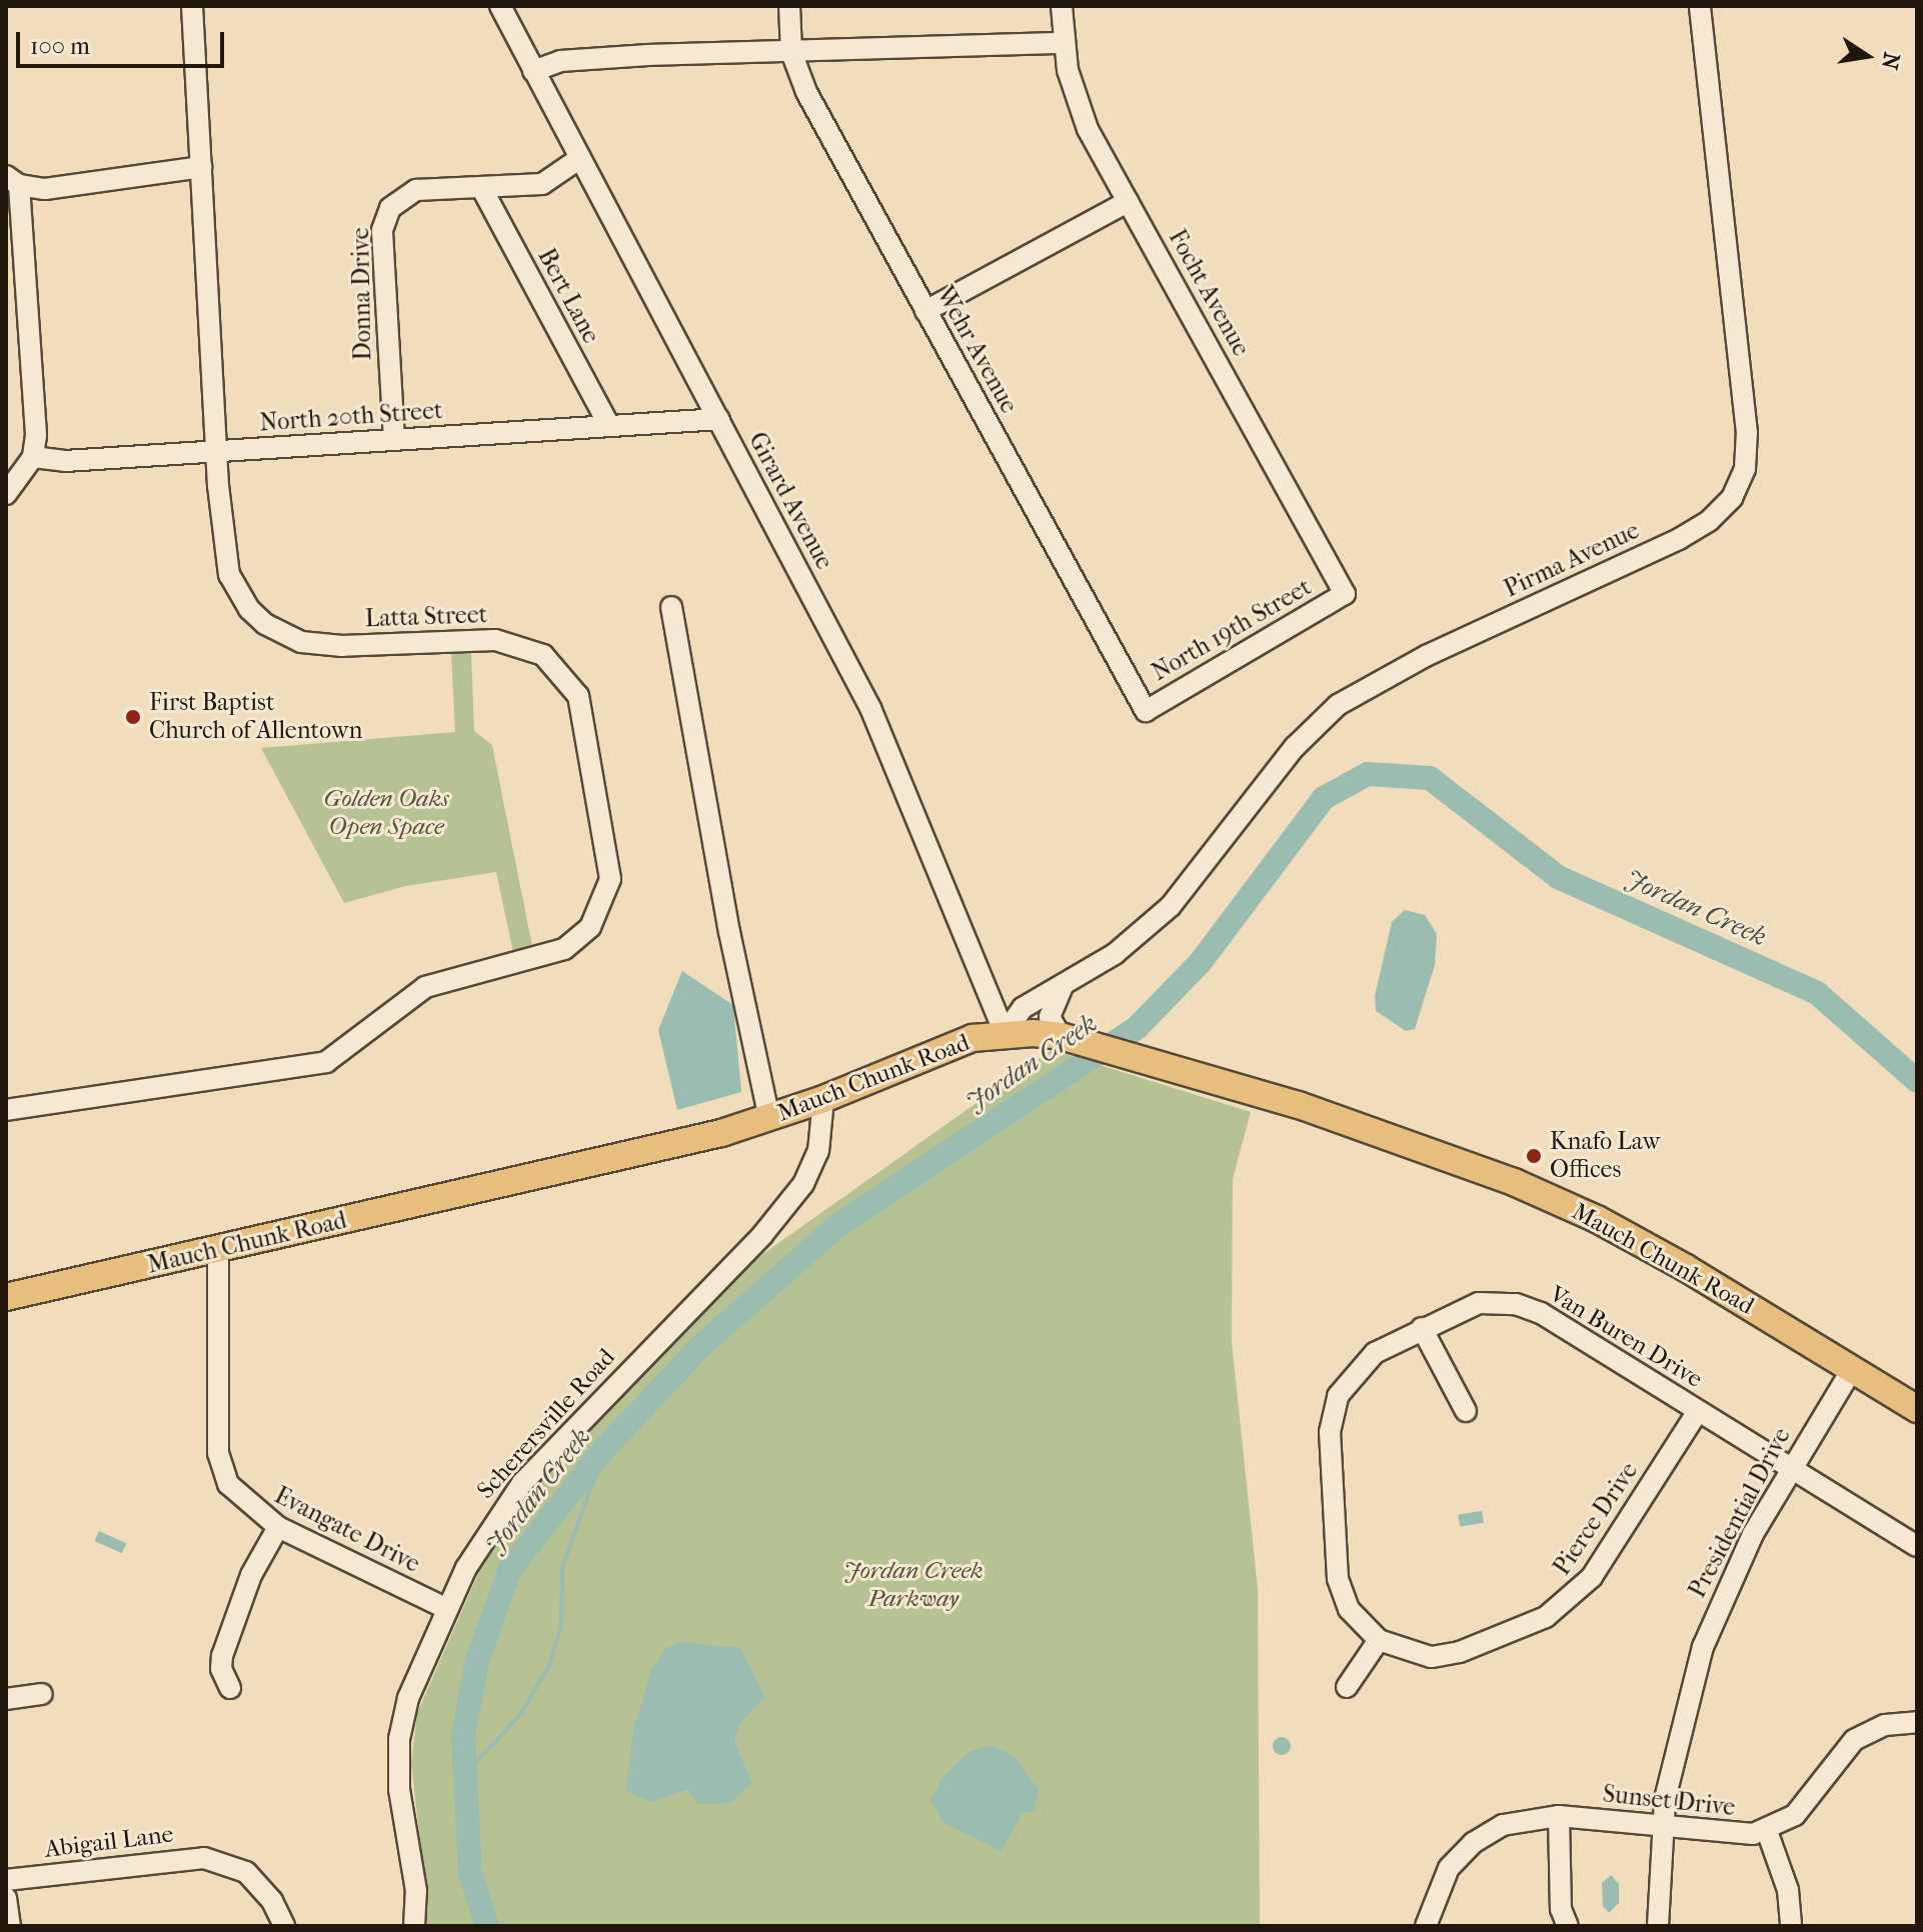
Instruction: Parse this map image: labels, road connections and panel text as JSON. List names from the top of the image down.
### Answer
{
  "streets": {
    "main road": ["Mauch Chunk Road"],
    "street": [
      "Focht Avenue",
      "Donna Drive",
      "Bert Lane",
      "Wehr Avenue",
      "North 20th Street",
      "Girard Avenue",
      "Pirma Avenue",
      "Latta Street",
      "North 19th Street",
      "Van Buren Drive",
      "Scherersville Road",
      "Presidential Drive",
      "Pierce Drive",
      "Evangate Drive",
      "Sunset Drive",
      "Abigail Lane"
    ]
  },
  "crossings": [
    ["Focht Avenue", "North 19th Street"],
    ["Donna Drive", "Bert Lane"],
    ["Donna Drive", "North 20th Street"],
    ["Donna Drive", "Girard Avenue"],
    ["Bert Lane", "North 20th Street"],
    ["Wehr Avenue", "North 19th Street"],
    ["North 20th Street", "Girard Avenue"],
    ["North 20th Street", "Latta Street"],
    ["Girard Avenue", "Pirma Avenue"],
    ["Girard Avenue", "Mauch Chunk Road"],
    ["Pirma Avenue", "Mauch Chunk Road"],
    ["Mauch Chunk Road", "Scherersville Road"],
    ["Mauch Chunk Road", "Presidential Drive"],
    ["Mauch Chunk Road", "Evangate Drive"],
    ["Van Buren Drive", "Presidential Drive"],
    ["Van Buren Drive", "Pierce Drive"],
    ["Scherersville Road", "Evangate Drive"],
    ["Presidential Drive", "Sunset Drive"]
  ],
  "water": ["Jordan Creek"],
  "parks": ["Golden Oaks Open Space", "Jordan Creek Parkway"],
  "places": ["First Baptist Church of Allentown", "Knafo Law Offices"],
  "scale_bar": "100 m",
  "north": "right"
}
